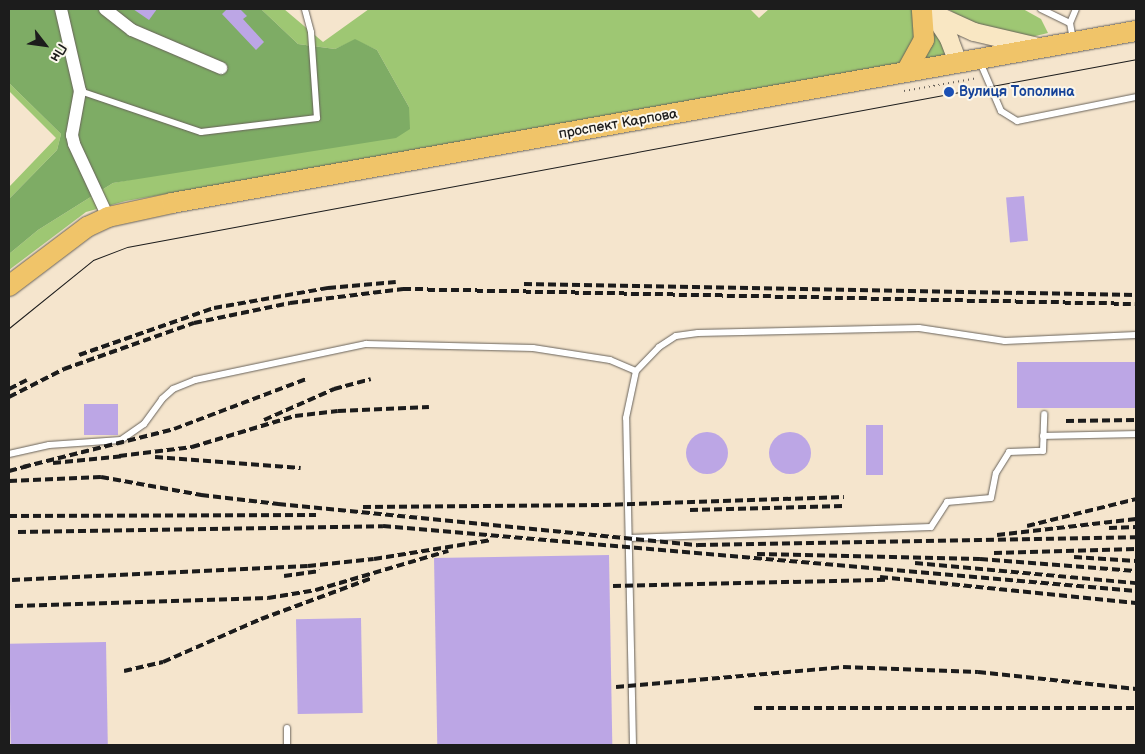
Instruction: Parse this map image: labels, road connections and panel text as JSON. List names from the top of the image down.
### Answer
{
  "streets": {
    "main road": ["проспект Карпова"]
  },
  "places": ["Вулиця Тополина"],
  "north": "bottom right"
}
